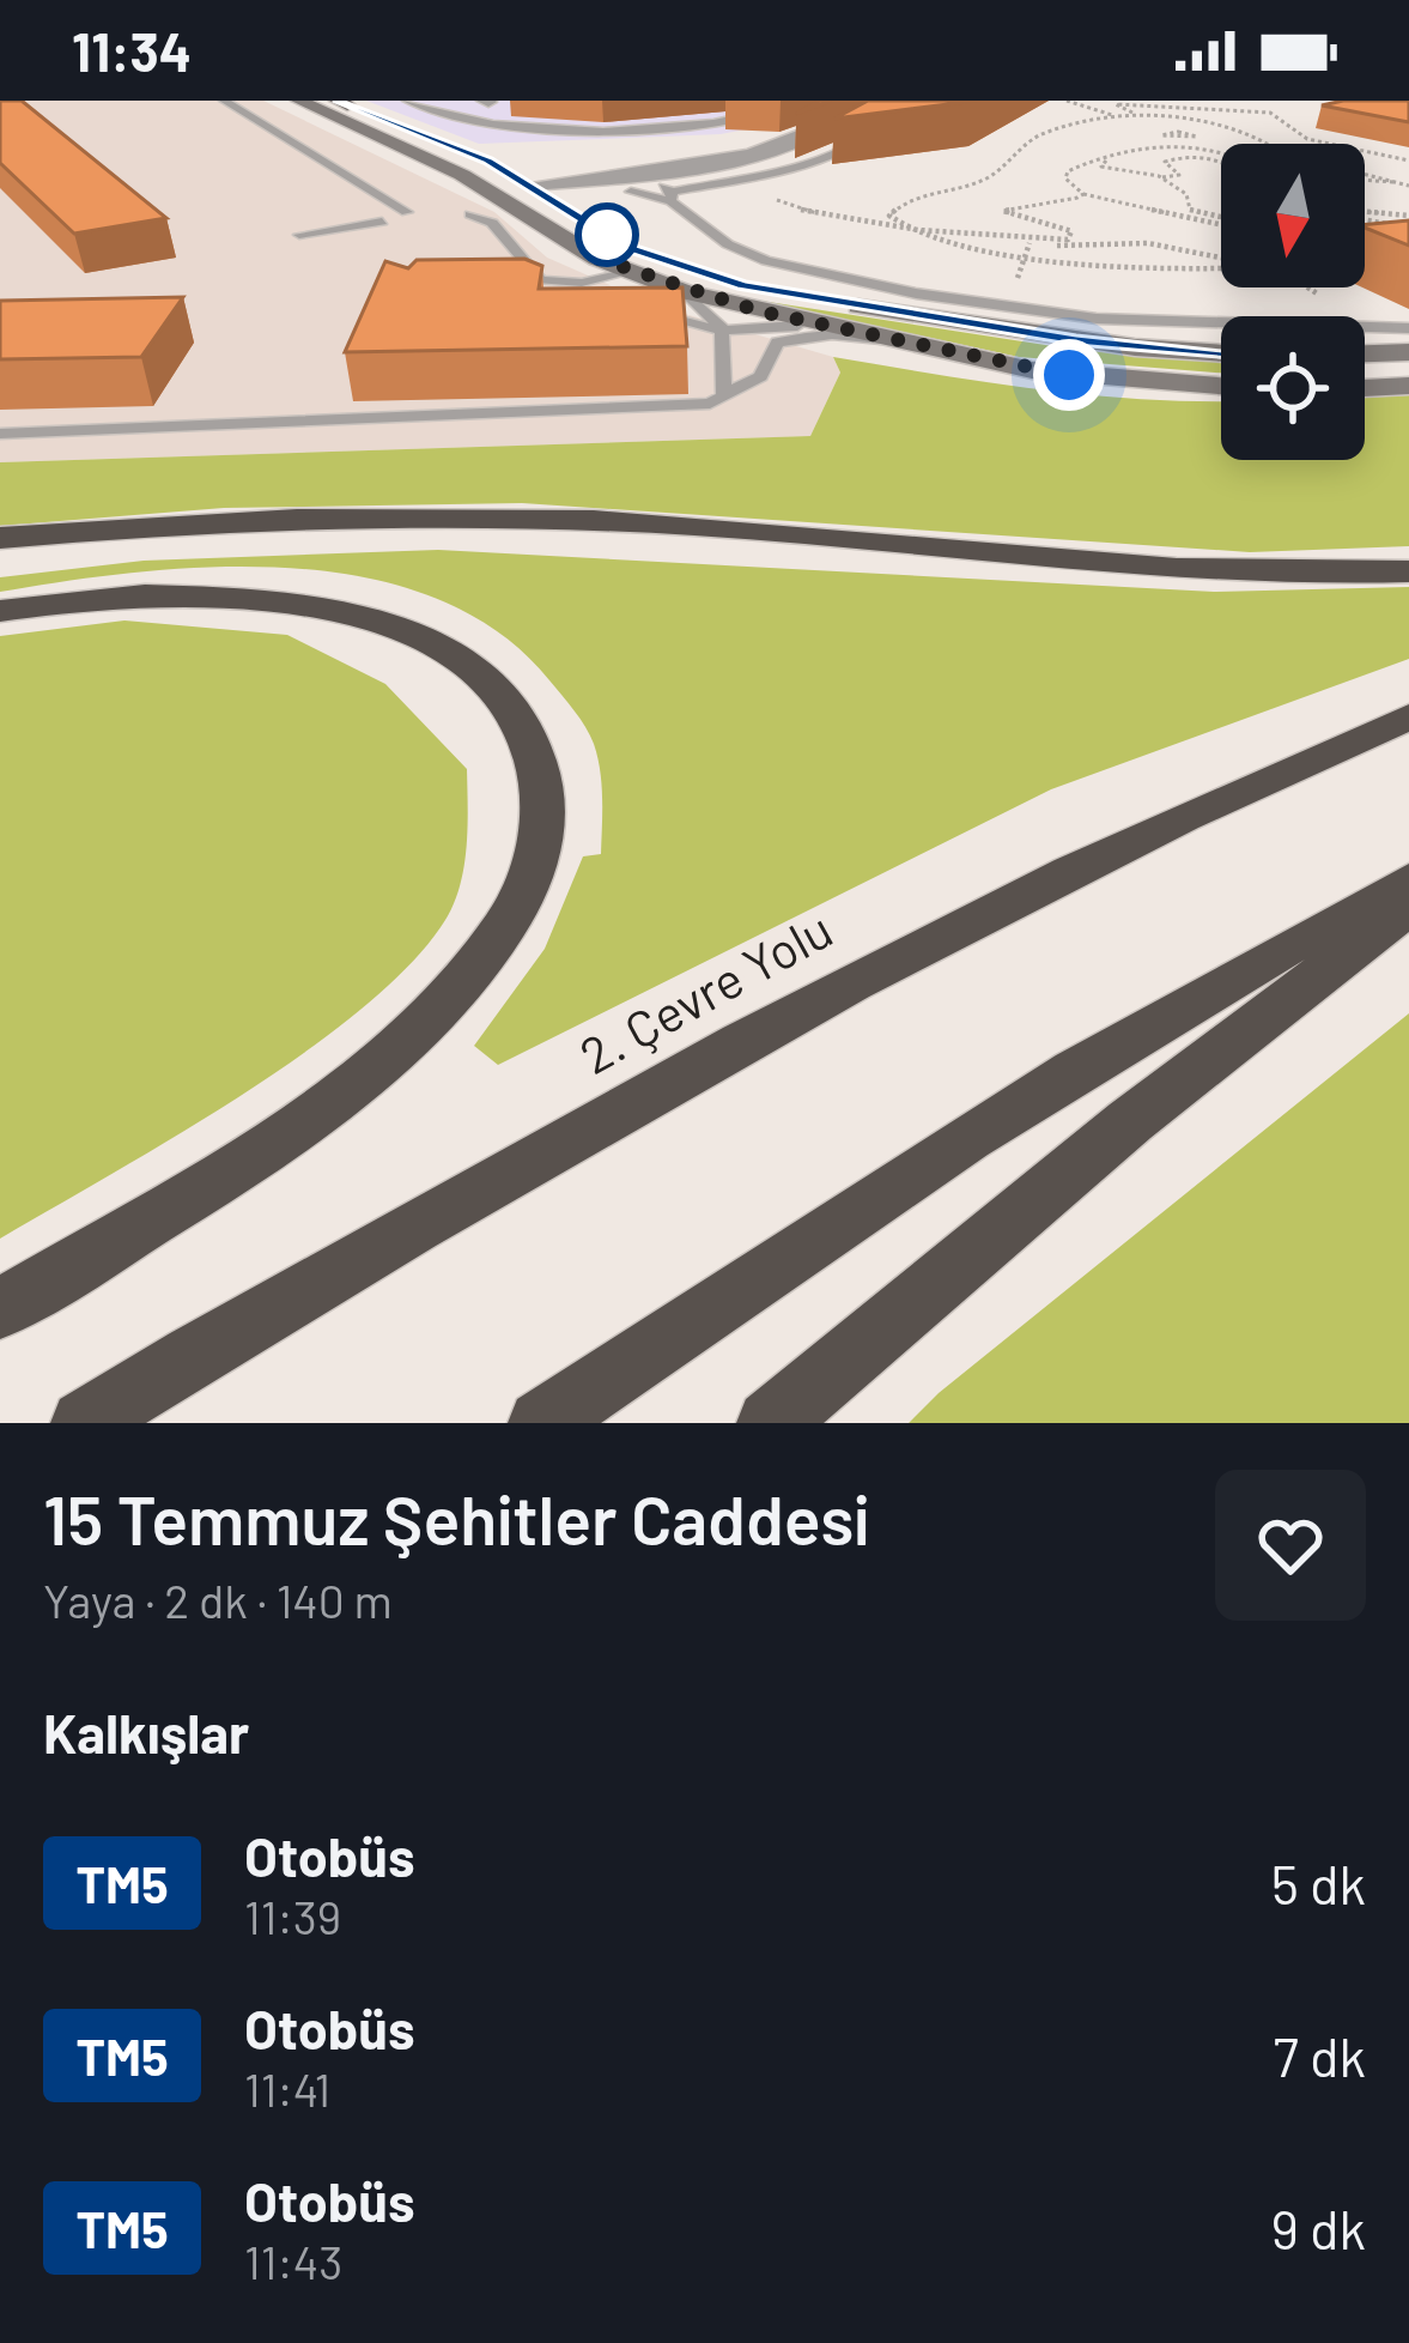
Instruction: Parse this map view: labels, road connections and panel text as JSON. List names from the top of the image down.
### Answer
{
  "streets": {
    "highway": ["2. Çevre Yolu"]
  },
  "lines": ["bus line TM5"],
  "north": "bottom",
  "page": {
    "status": "11:34",
    "heading": [
      ["15 Temmuz Şehitler Caddesi", "Yaya · 2 dk · 140 m"],
      "Kalkışlar"
    ],
    "list": [
      {
        "mark": "TM5",
        "name": "Otobüs",
        "note": "11:39",
        "value": "5 dk"
      },
      {
        "mark": "TM5",
        "name": "Otobüs",
        "note": "11:41",
        "value": "7 dk"
      },
      {
        "mark": "TM5",
        "name": "Otobüs",
        "note": "11:43",
        "value": "9 dk"
      }
    ]
  }
}
